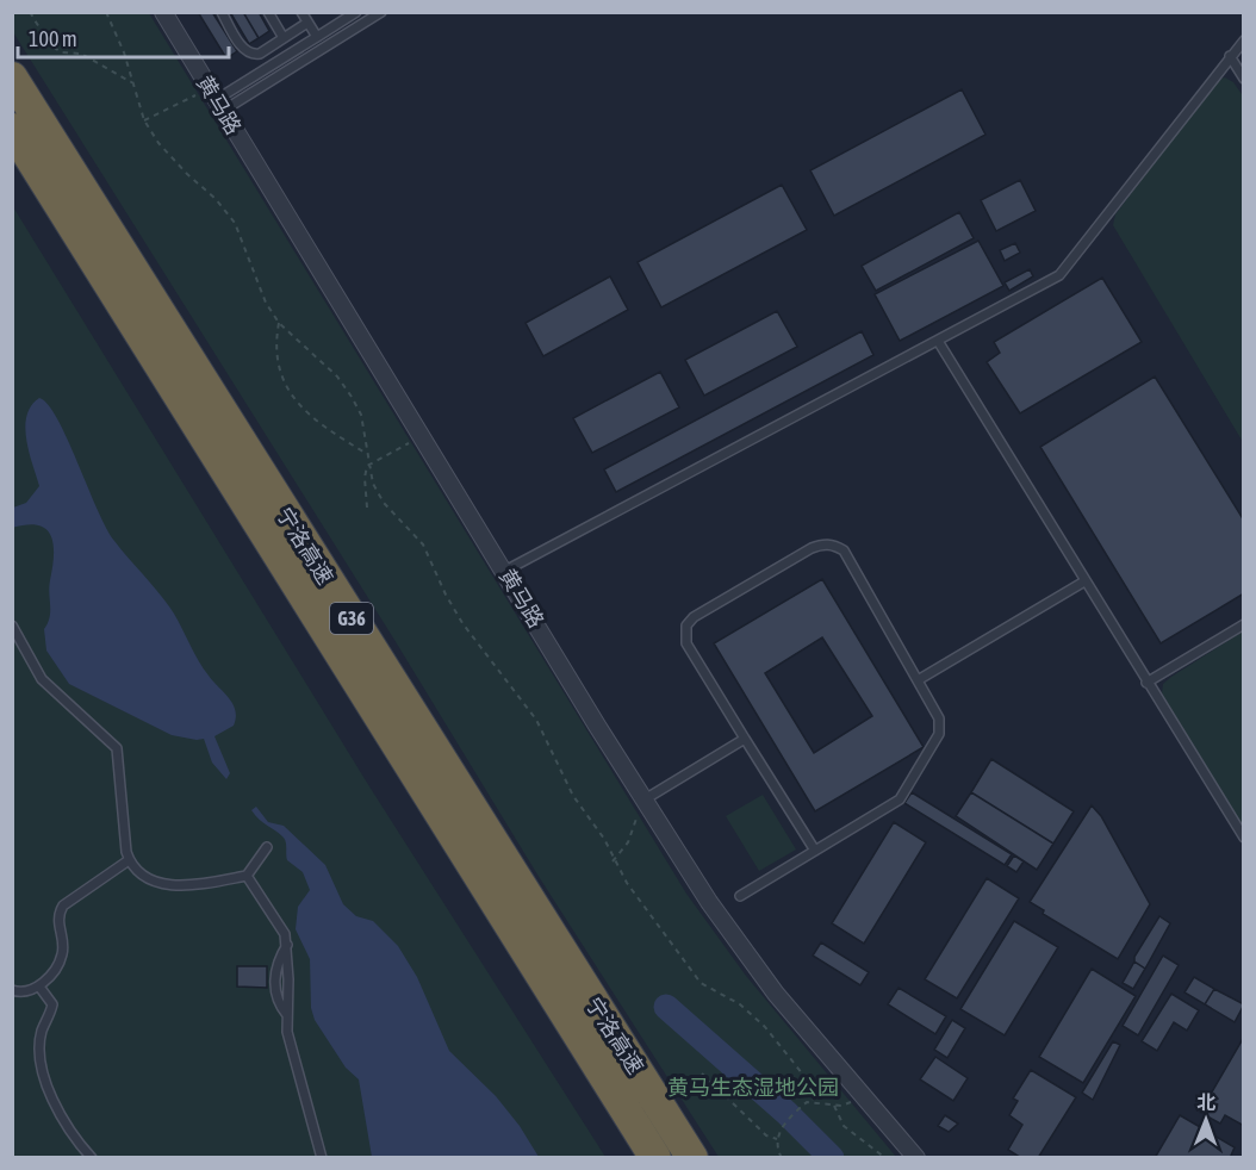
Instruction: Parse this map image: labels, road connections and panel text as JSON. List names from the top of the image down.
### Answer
{
  "streets": {
    "highway": ["宁洛高速", "G36"],
    "street": ["黄马路"]
  },
  "parks": ["黄马生态湿地公园"],
  "scale_bar": "100 m",
  "north": "top"
}
